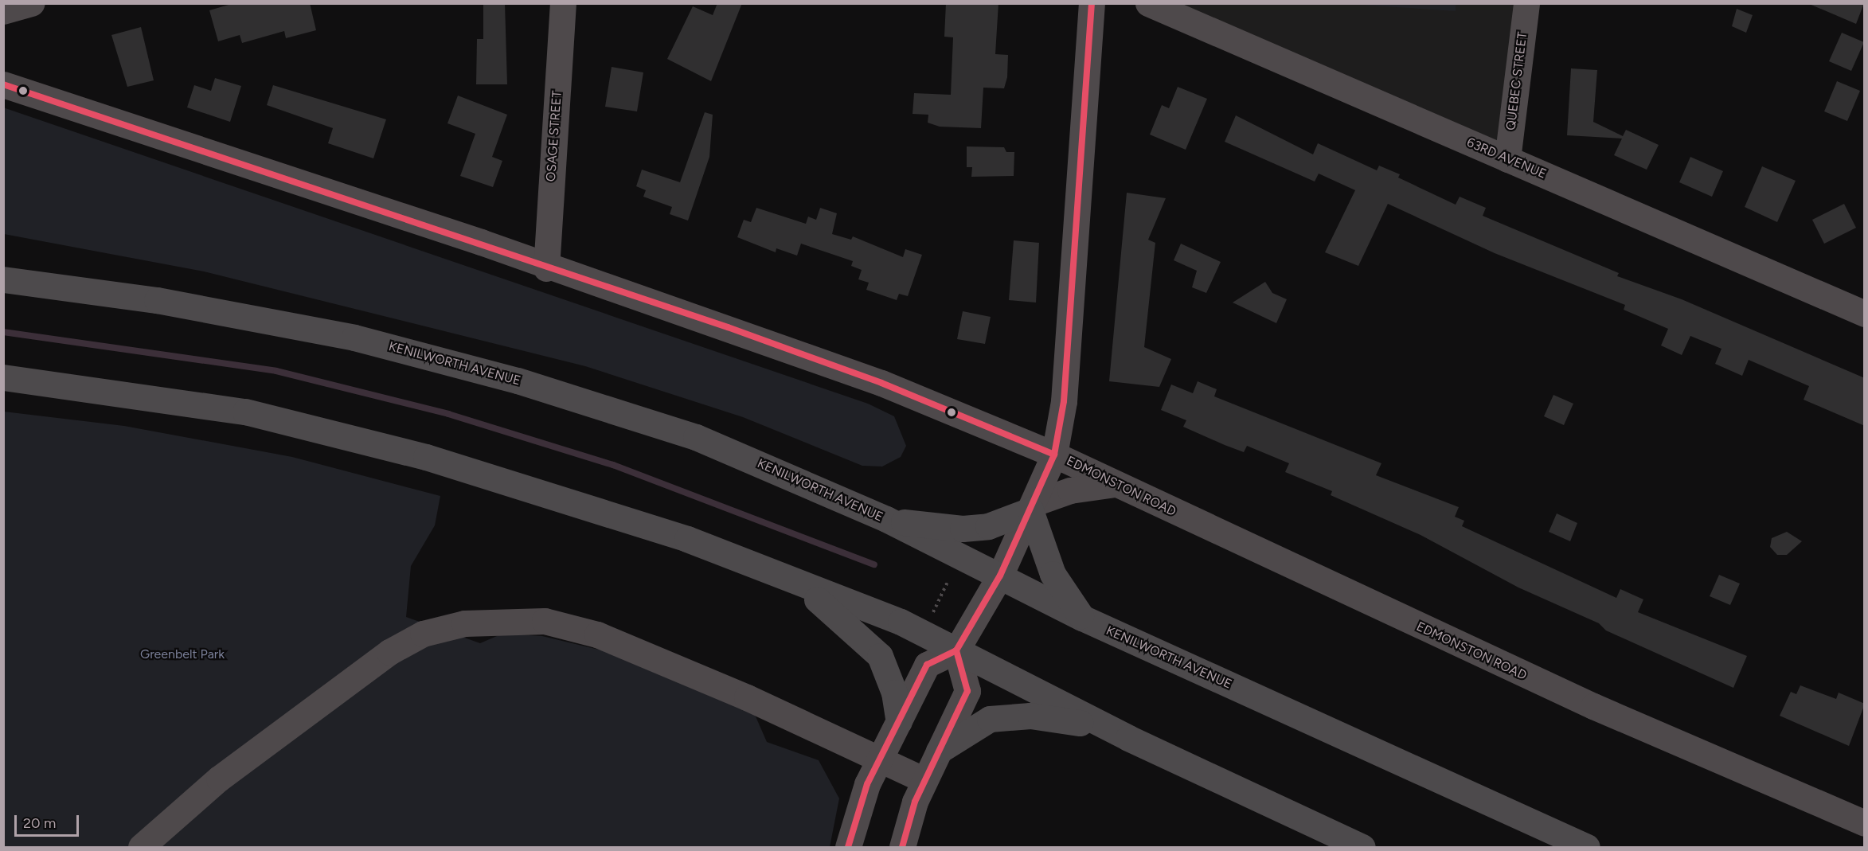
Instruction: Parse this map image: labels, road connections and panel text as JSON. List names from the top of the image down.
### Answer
{
  "streets": {
    "main road": ["KENILWORTH AVENUE"],
    "street": [
      "QUEBEC STREET",
      "OSAGE STREET",
      "63RD AVENUE",
      "EDMONSTON ROAD"
    ]
  },
  "crossings": [
    ["QUEBEC STREET", "63RD AVENUE"],
    ["OSAGE STREET", "EDMONSTON ROAD"]
  ],
  "parks": ["Greenbelt Park"],
  "scale_bar": "20 m"
}
